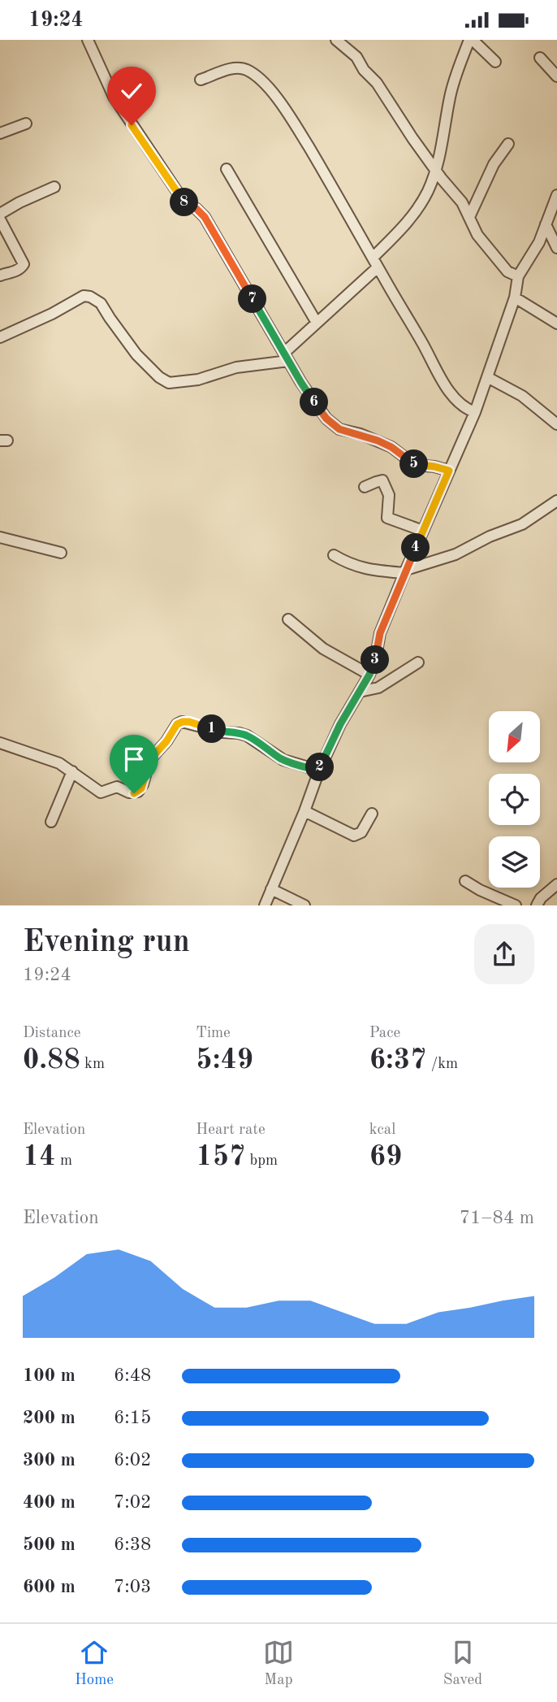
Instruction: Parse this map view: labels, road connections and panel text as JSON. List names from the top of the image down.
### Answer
{
  "north": "bottom left",
  "page": {
    "status": "19:24",
    "pins": [
      "8",
      "7",
      "6",
      "5",
      "4",
      "3",
      "1",
      "2"
    ],
    "heading": ["Evening run", "19:24"],
    "stats": [
      ["Distance", "0.88 km"],
      ["Time", "5:49"],
      ["Pace", "6:37 /km"],
      ["Elevation", "14 m"],
      ["Heart rate", "157 bpm"],
      ["kcal", "69"]
    ],
    "chart": ["Elevation", "71–84 m"],
    "list": [
      {
        "name": "100 m",
        "note": "6:48"
      },
      {
        "name": "200 m",
        "note": "6:15"
      },
      {
        "name": "300 m",
        "note": "6:02"
      },
      {
        "name": "400 m",
        "note": "7:02"
      },
      {
        "name": "500 m",
        "note": "6:38"
      },
      {
        "name": "600 m",
        "note": "7:03"
      }
    ],
    "tabs": ["Home", "Map", "Saved"]
  }
}
